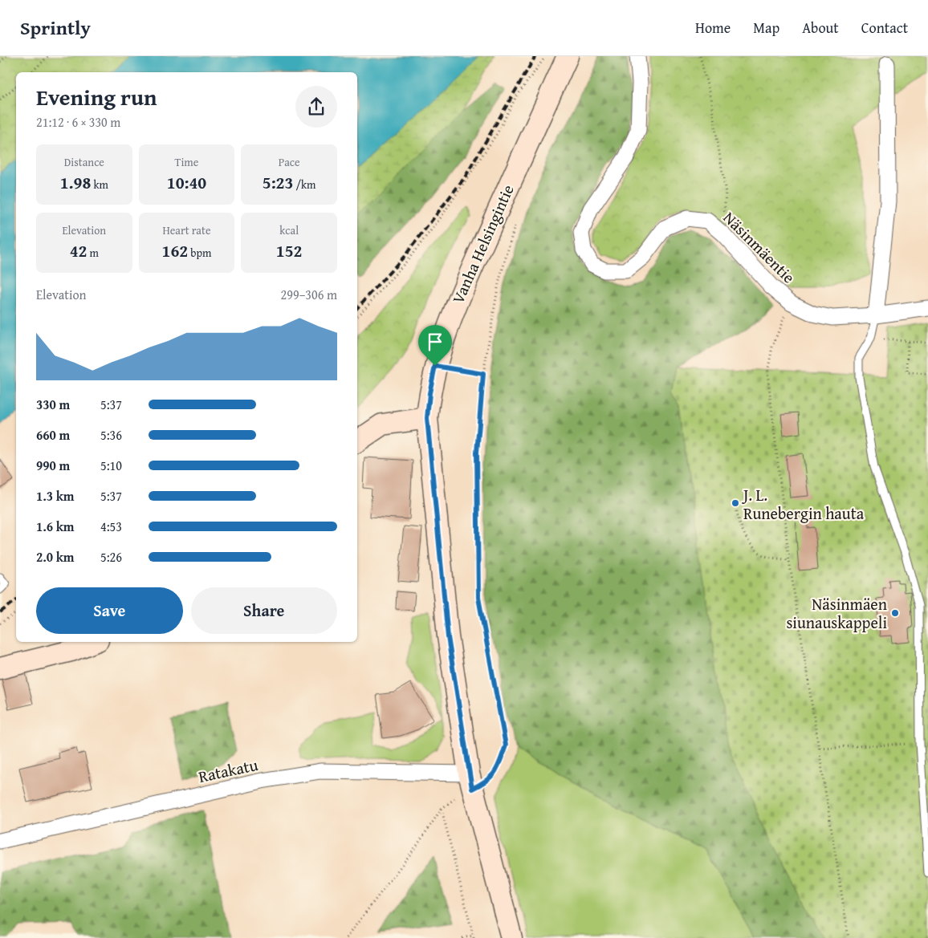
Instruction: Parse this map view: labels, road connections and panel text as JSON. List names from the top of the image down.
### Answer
{
  "streets": {
    "street": ["Vanha Helsingintie", "Näsinmäentie", "Ratakatu"]
  },
  "crossings": [
    ["Vanha Helsingintie", "Ratakatu"]
  ],
  "places": ["J. L. Runebergin hauta", "Näsinmäen siunauskappeli"],
  "page": {
    "header": "Sprintly",
    "nav": [
      "Home",
      "Map",
      "About",
      "Contact"
    ],
    "heading": ["Evening run", "21:12 · 6 × 330 m"],
    "stats": [
      ["Distance", "1.98 km"],
      ["Time", "10:40"],
      ["Pace", "5:23 /km"],
      ["Elevation", "42 m"],
      ["Heart rate", "162 bpm"],
      ["kcal", "152"]
    ],
    "chart": ["Elevation", "299–306 m"],
    "list": [
      {
        "name": "330 m",
        "note": "5:37"
      },
      {
        "name": "660 m",
        "note": "5:36"
      },
      {
        "name": "990 m",
        "note": "5:10"
      },
      {
        "name": "1.3 km",
        "note": "5:37"
      },
      {
        "name": "1.6 km",
        "note": "4:53"
      },
      {
        "name": "2.0 km",
        "note": "5:26"
      }
    ],
    "buttons": ["Save", "Share"]
  }
}
